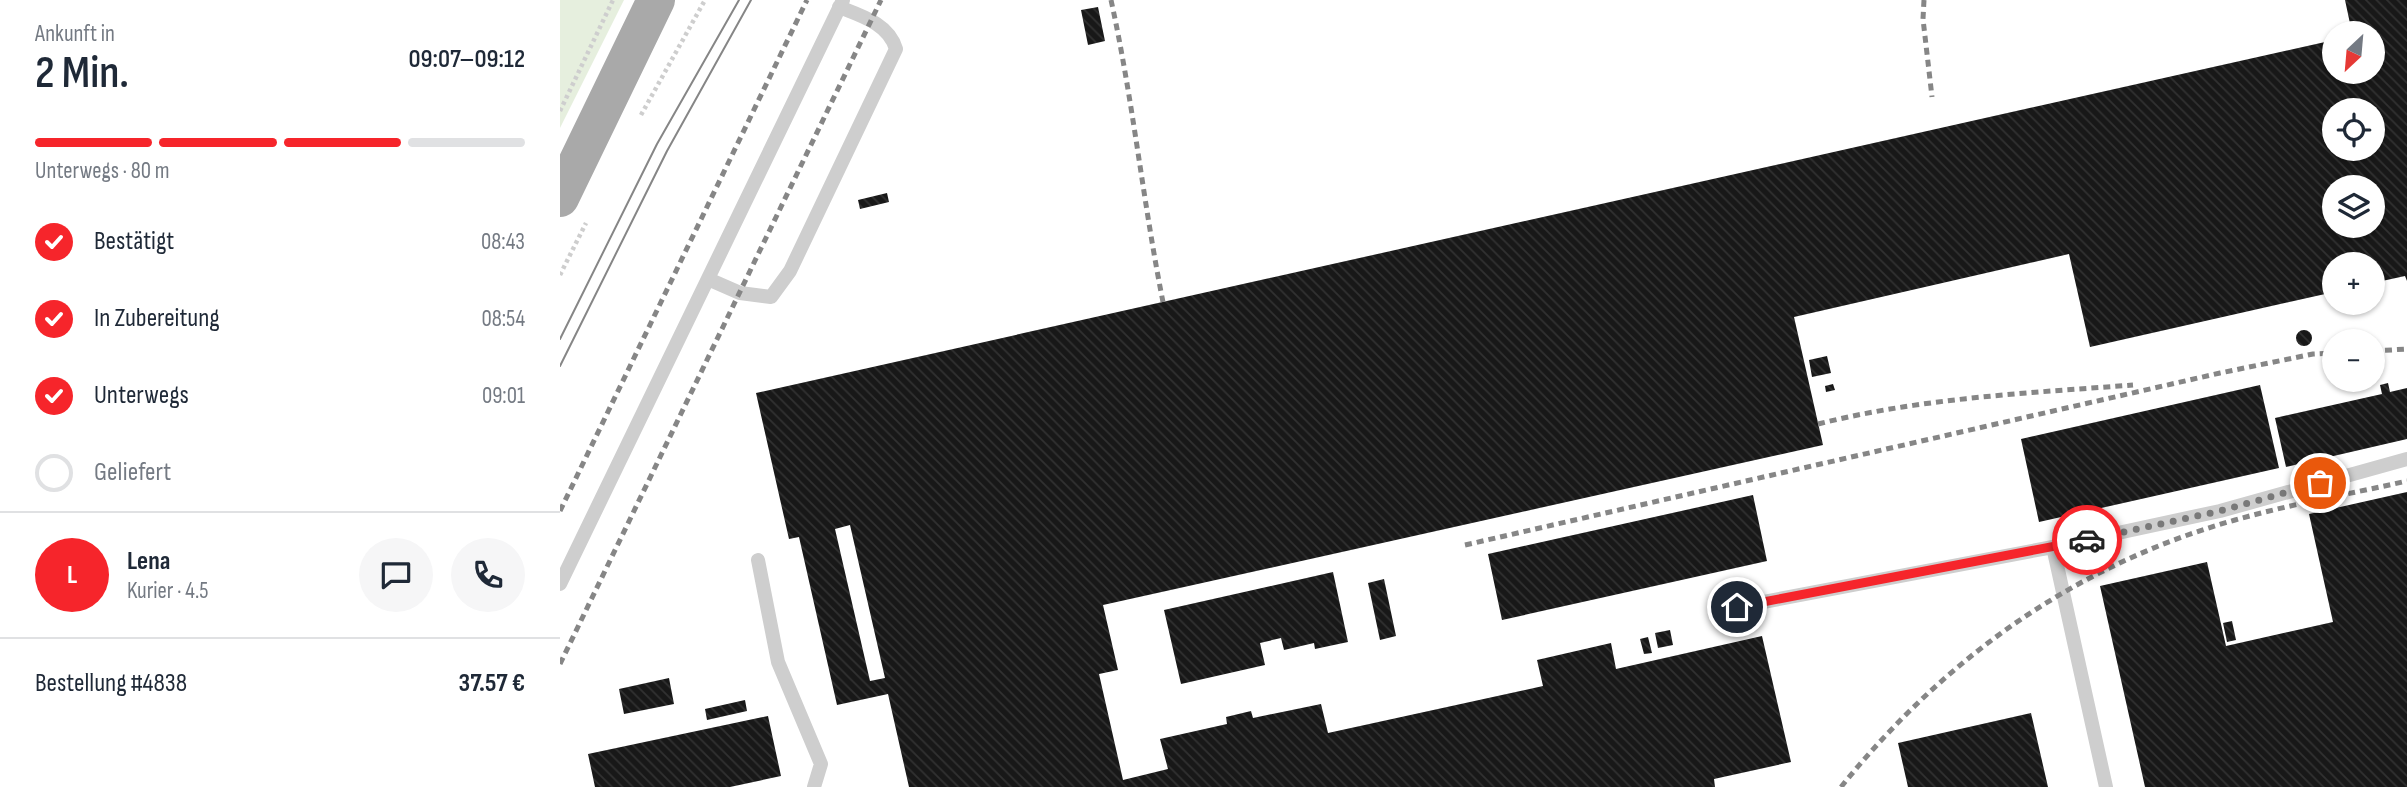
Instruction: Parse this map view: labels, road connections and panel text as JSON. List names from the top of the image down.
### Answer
{
  "north": "bottom left",
  "page": {
    "heading": ["2 Min.", "Ankunft in", "09:07–09:12"],
    "panel": [
      "Lena",
      "Kurier · 4.5",
      "Bestellung #4838",
      "37.57 €"
    ],
    "map_buttons": ["+", "−"],
    "bar": "Unterwegs · 80 m",
    "list": [
      ["Bestätigt", "08:43"],
      ["In Zubereitung", "08:54"],
      ["Unterwegs", "09:01"],
      "Geliefert"
    ],
    "round": "L"
  }
}
